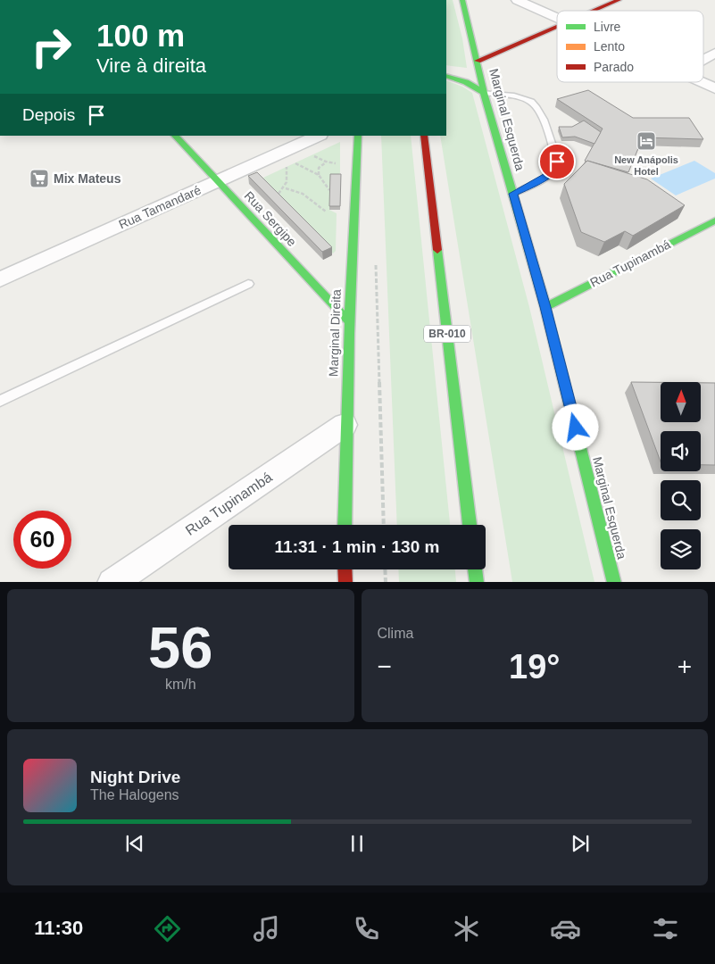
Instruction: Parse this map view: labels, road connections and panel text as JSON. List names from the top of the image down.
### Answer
{
  "streets": {
    "main road": [
      "Marginal Esquerda",
      "Rua Sergipe",
      "Rua Tupinambá",
      "Marginal Direita",
      "BR-010"
    ],
    "street": ["Rua Tamandaré"]
  },
  "crossings": [
    ["Marginal Esquerda", "Rua Tupinambá"],
    ["Rua Tamandaré", "Rua Sergipe"],
    ["Rua Sergipe", "Marginal Direita"],
    ["Rua Tupinambá", "Marginal Direita"]
  ],
  "places": {
    "hotel": ["New Anápolis Hotel"],
    "supermarket": ["Mix Mateus"]
  },
  "legend": ["Livre", "Lento", "Parado"],
  "north": "top",
  "page": {
    "turn": ["100 m", "Vire à direita"],
    "then": "Depois",
    "limit": "60",
    "trip": "11:31 · 1 min · 130 m",
    "tile": [
      ["56", "km/h"],
      "Clima"
    ],
    "heat": ["−", "19°", "+"],
    "song": ["Night Drive", "The Halogens"],
    "tabs": "11:30"
  }
}
